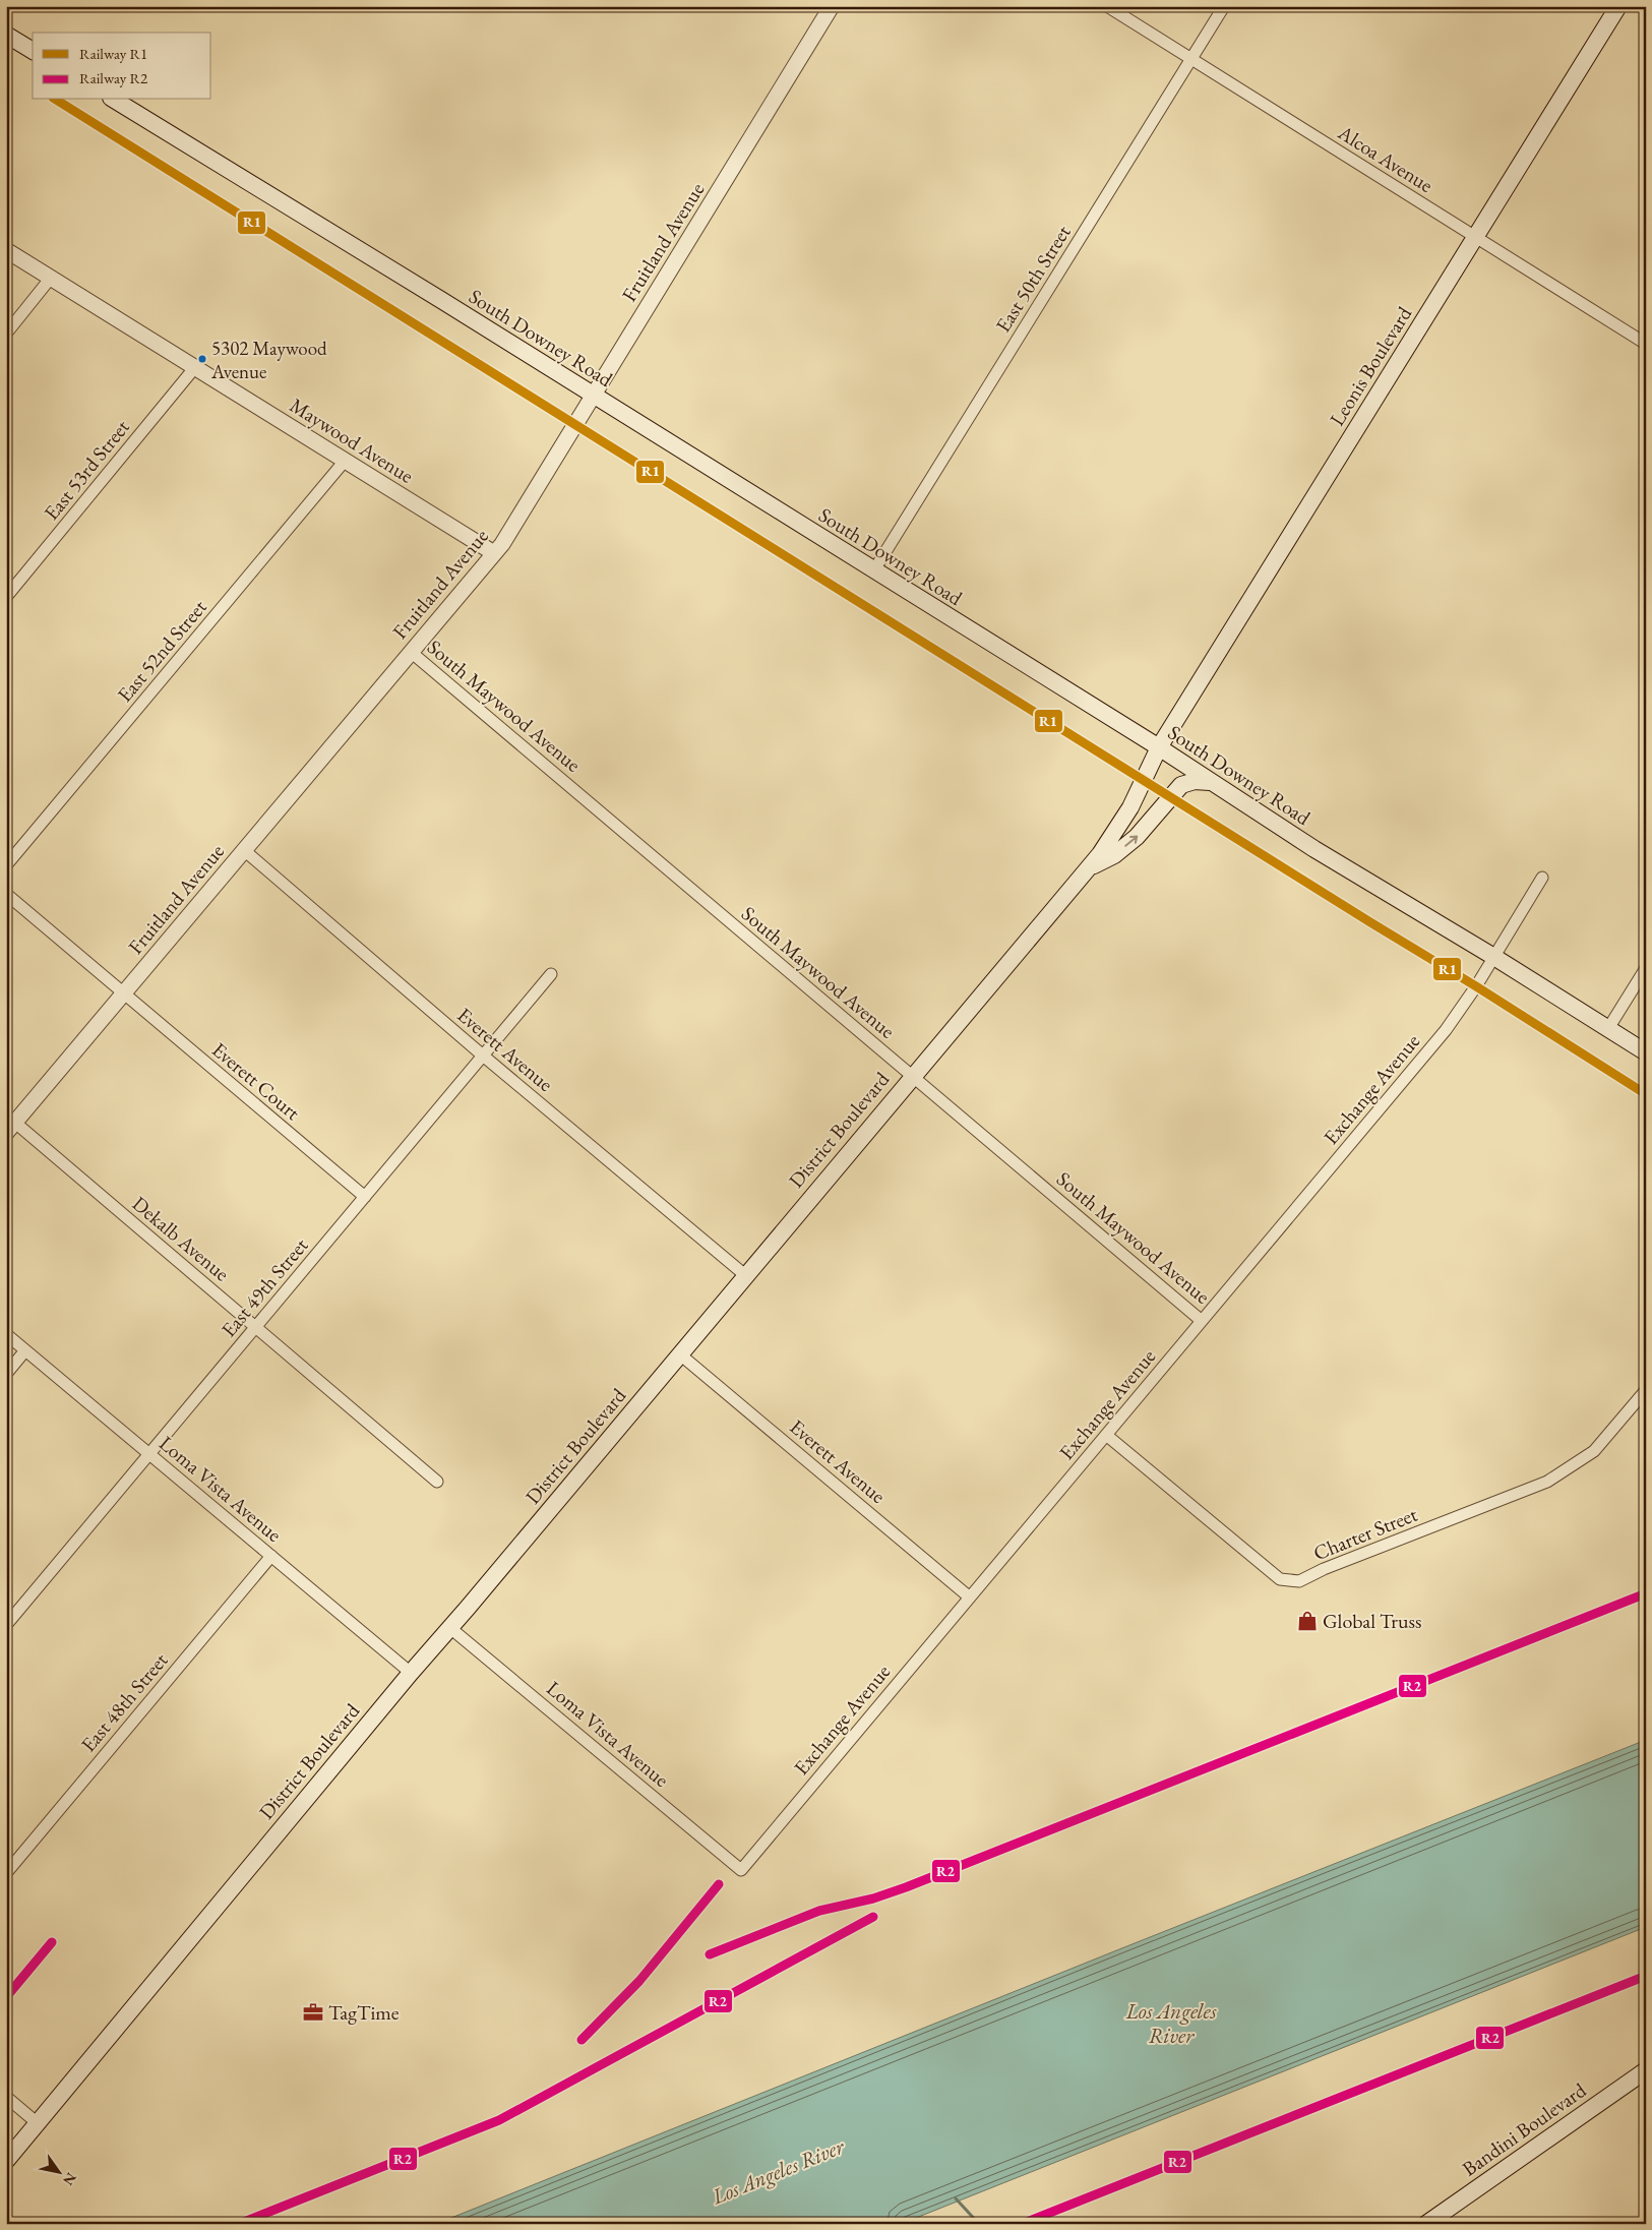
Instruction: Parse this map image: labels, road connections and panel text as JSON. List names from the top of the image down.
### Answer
{
  "streets": {
    "main road": [
      "South Downey Road",
      "Leonis Boulevard",
      "District Boulevard",
      "Bandini Boulevard"
    ],
    "street": [
      "Alcoa Avenue",
      "Fruitland Avenue",
      "East 50th Street",
      "Maywood Avenue",
      "East 53rd Street",
      "East 52nd Street",
      "South Maywood Avenue",
      "Everett Avenue",
      "Everett Court",
      "Exchange Avenue",
      "Dekalb Avenue",
      "East 49th Street",
      "Loma Vista Avenue",
      "Charter Street",
      "East 48th Street"
    ]
  },
  "crossings": [
    ["Alcoa Avenue", "East 50th Street"],
    ["Alcoa Avenue", "Leonis Boulevard"],
    ["Fruitland Avenue", "South Downey Road"],
    ["Fruitland Avenue", "Maywood Avenue"],
    ["Fruitland Avenue", "South Maywood Avenue"],
    ["Fruitland Avenue", "Everett Avenue"],
    ["Fruitland Avenue", "Everett Court"],
    ["Fruitland Avenue", "Dekalb Avenue"],
    ["East 50th Street", "South Downey Road"],
    ["South Downey Road", "Leonis Boulevard"],
    ["South Downey Road", "Exchange Avenue"],
    ["South Downey Road", "District Boulevard"],
    ["Leonis Boulevard", "District Boulevard"],
    ["Maywood Avenue", "East 53rd Street"],
    ["Maywood Avenue", "East 52nd Street"],
    ["South Maywood Avenue", "Exchange Avenue"],
    ["South Maywood Avenue", "District Boulevard"],
    ["Everett Avenue", "Exchange Avenue"],
    ["Everett Avenue", "District Boulevard"],
    ["Everett Avenue", "East 49th Street"],
    ["Everett Court", "East 49th Street"],
    ["Exchange Avenue", "Loma Vista Avenue"],
    ["Exchange Avenue", "Charter Street"],
    ["District Boulevard", "Loma Vista Avenue"],
    ["Dekalb Avenue", "East 49th Street"],
    ["East 49th Street", "Loma Vista Avenue"],
    ["Loma Vista Avenue", "East 48th Street"]
  ],
  "water": ["Los Angeles River"],
  "places": {
    "other": ["5302 Maywood Avenue"],
    "shop": ["Global Truss"],
    "office": ["TagTime"]
  },
  "lines": ["rail line R1", "rail line R2"],
  "legend": ["Railway R1", "Railway R2"],
  "north": "bottom right"
}
